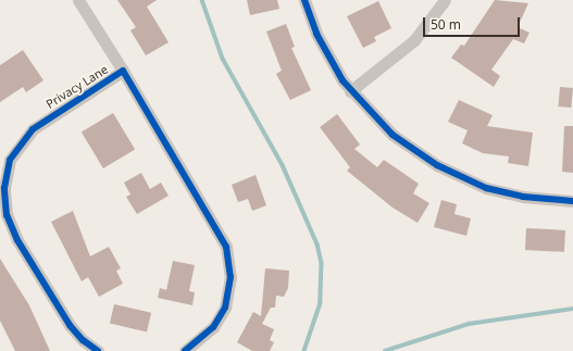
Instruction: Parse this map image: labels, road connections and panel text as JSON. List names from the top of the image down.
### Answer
{
  "streets": {
    "street": ["Privacy Lane"]
  },
  "scale_bar": "50 m"
}
